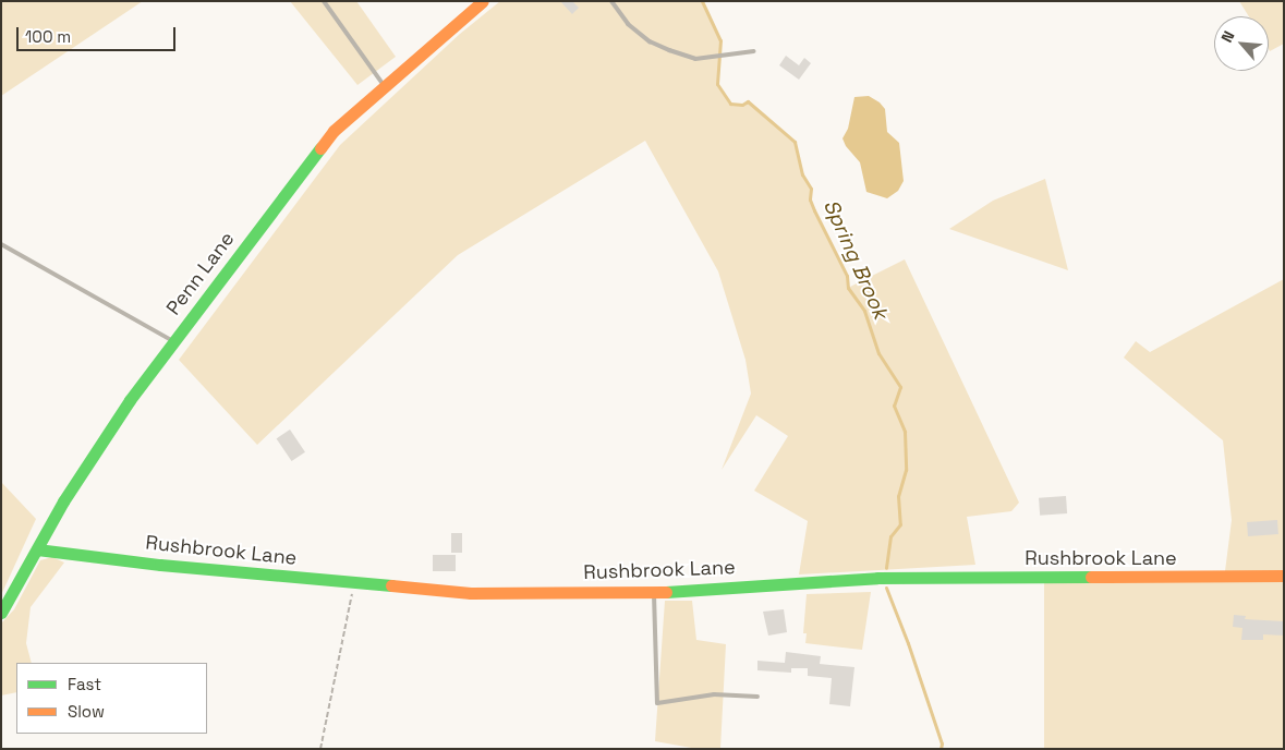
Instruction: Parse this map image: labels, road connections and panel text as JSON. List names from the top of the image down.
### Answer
{
  "streets": {
    "street": ["Penn Lane", "Rushbrook Lane"]
  },
  "crossings": [
    ["Penn Lane", "Rushbrook Lane"]
  ],
  "water": ["Spring Brook"],
  "legend": ["Fast", "Slow"],
  "scale_bar": "100 m",
  "north": "top left"
}
